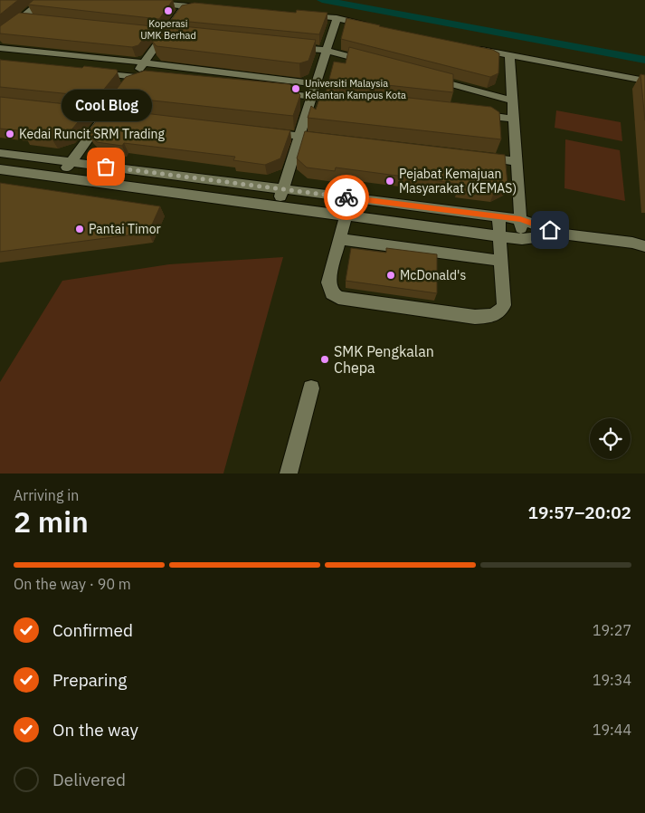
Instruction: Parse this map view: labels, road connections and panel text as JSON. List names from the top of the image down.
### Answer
{
  "places": [
    "Koperasi UMK Berhad",
    "Universiti Malaysia Kelantan Kampus Kota",
    "Kedai Runcit SRM Trading",
    "Cool Blog",
    "Pejabat Kemajuan Masyarakat (KEMAS)",
    "Pantai Timor",
    "McDonald's",
    "SMK Pengkalan Chepa"
  ],
  "page": {
    "bubble": "Cool Blog",
    "heading": ["2 min", "Arriving in", "19:57–20:02"],
    "bar": "On the way · 90 m",
    "list": [
      ["Confirmed", "19:27"],
      ["Preparing", "19:34"],
      ["On the way", "19:44"],
      "Delivered"
    ]
  }
}
